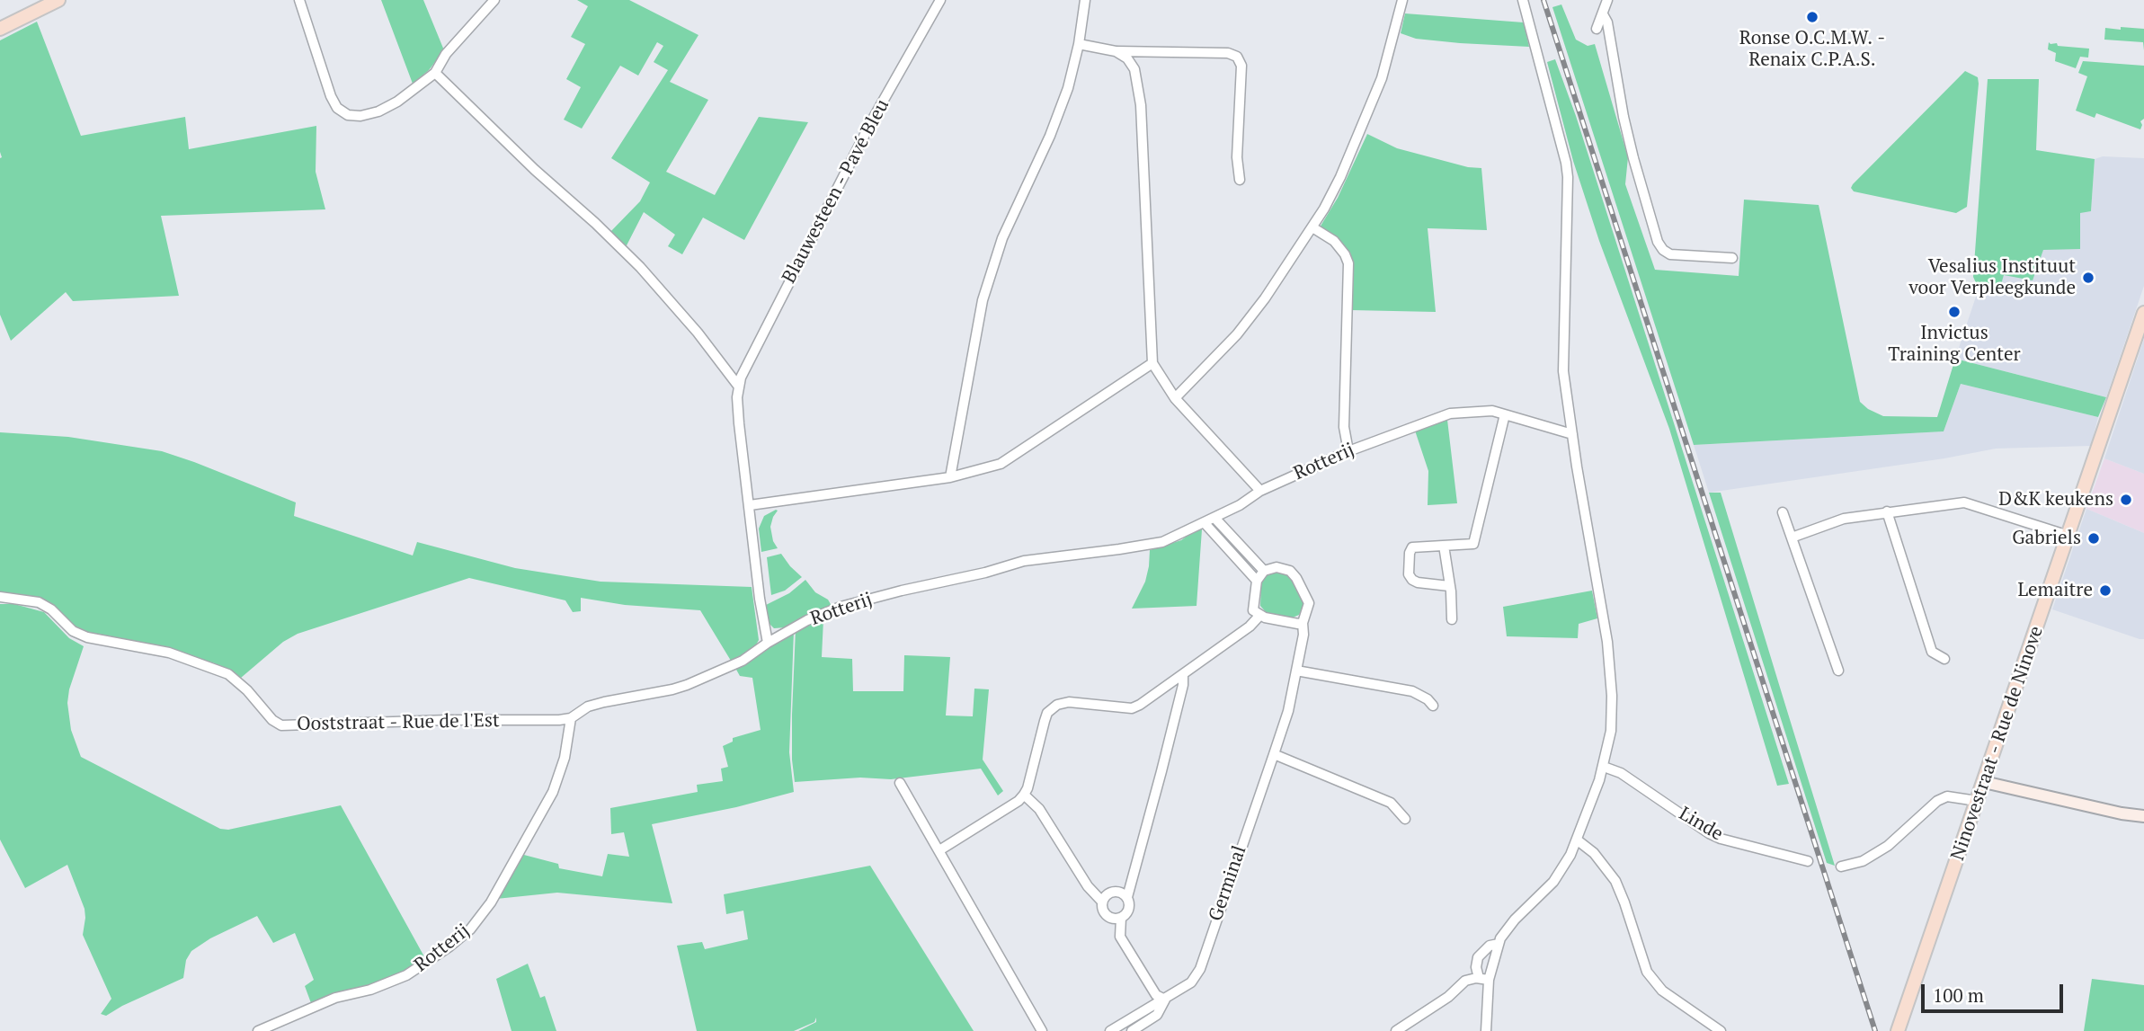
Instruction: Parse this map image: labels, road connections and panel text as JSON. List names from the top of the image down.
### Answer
{
  "streets": {
    "main road": ["Ninovestraat - Rue de Ninove"],
    "street": [
      "Blauwesteen - Pavé Bleu",
      "Rotterij",
      "Ooststraat - Rue de l'Est",
      "Linde",
      "Germinal"
    ]
  },
  "crossings": [
    ["Rotterij", "Ooststraat - Rue de l'Est"]
  ],
  "places": [
    "Ronse O.C.M.W. - Renaix C.P.A.S.",
    "Vesalius Instituut voor Verpleegkunde",
    "Invictus Training Center",
    "D&K keukens",
    "Gabriels",
    "Lemaitre"
  ],
  "scale_bar": "100 m"
}
